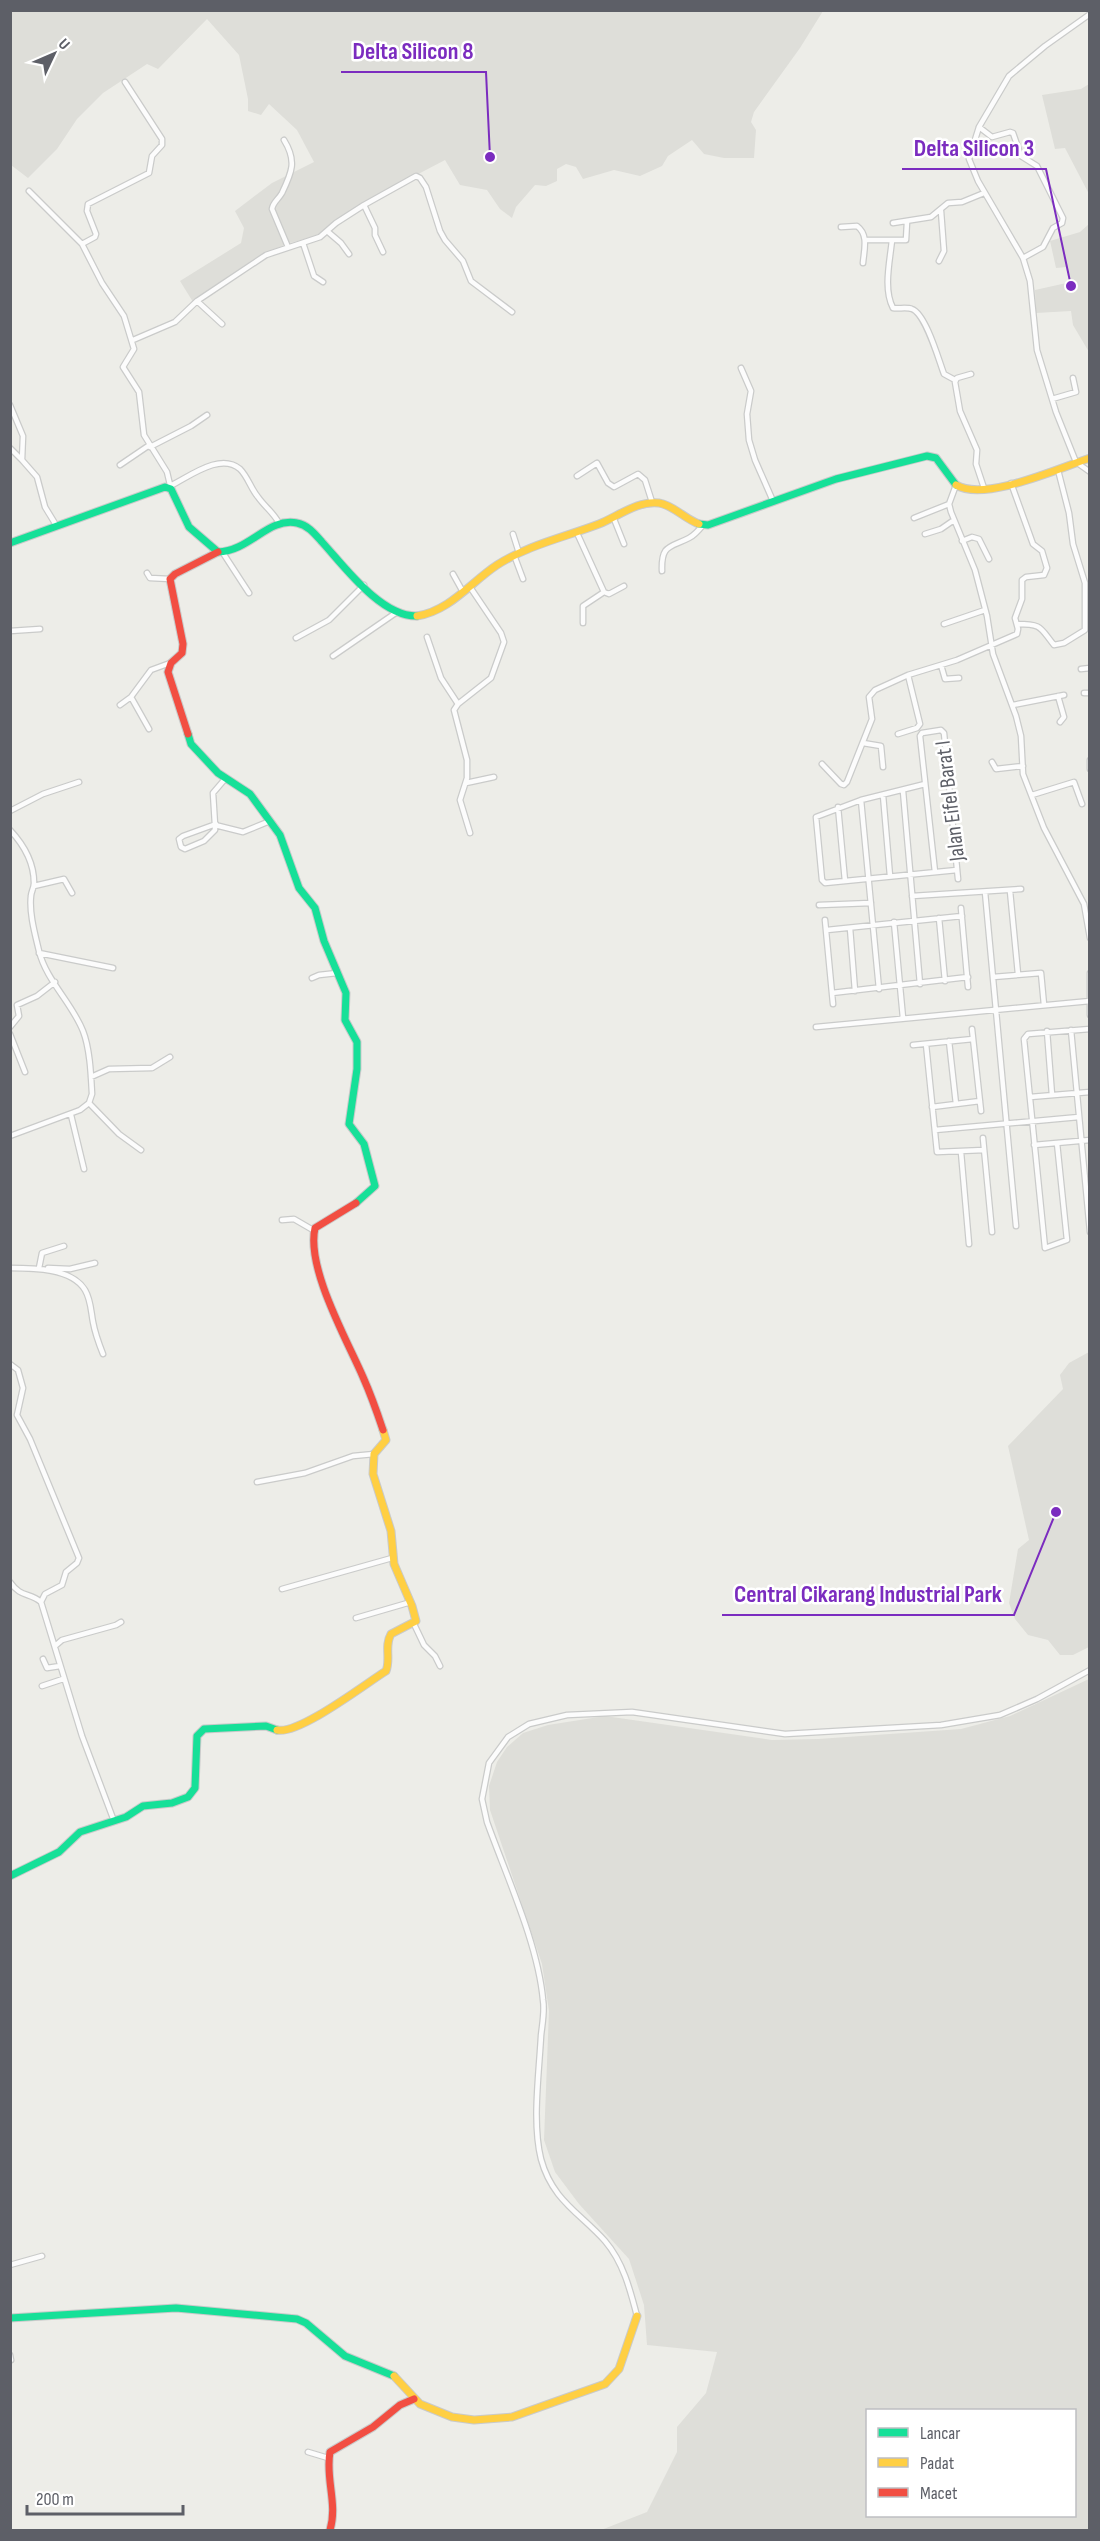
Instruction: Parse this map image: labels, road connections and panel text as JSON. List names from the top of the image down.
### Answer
{
  "streets": {
    "street": ["Jalan Eifel Barat I"]
  },
  "places": ["Delta Silicon 8", "Delta Silicon 3", "Central Cikarang Industrial Park"],
  "legend": ["Lancar", "Padat", "Macet"],
  "scale_bar": "200 m",
  "north": "top right"
}
